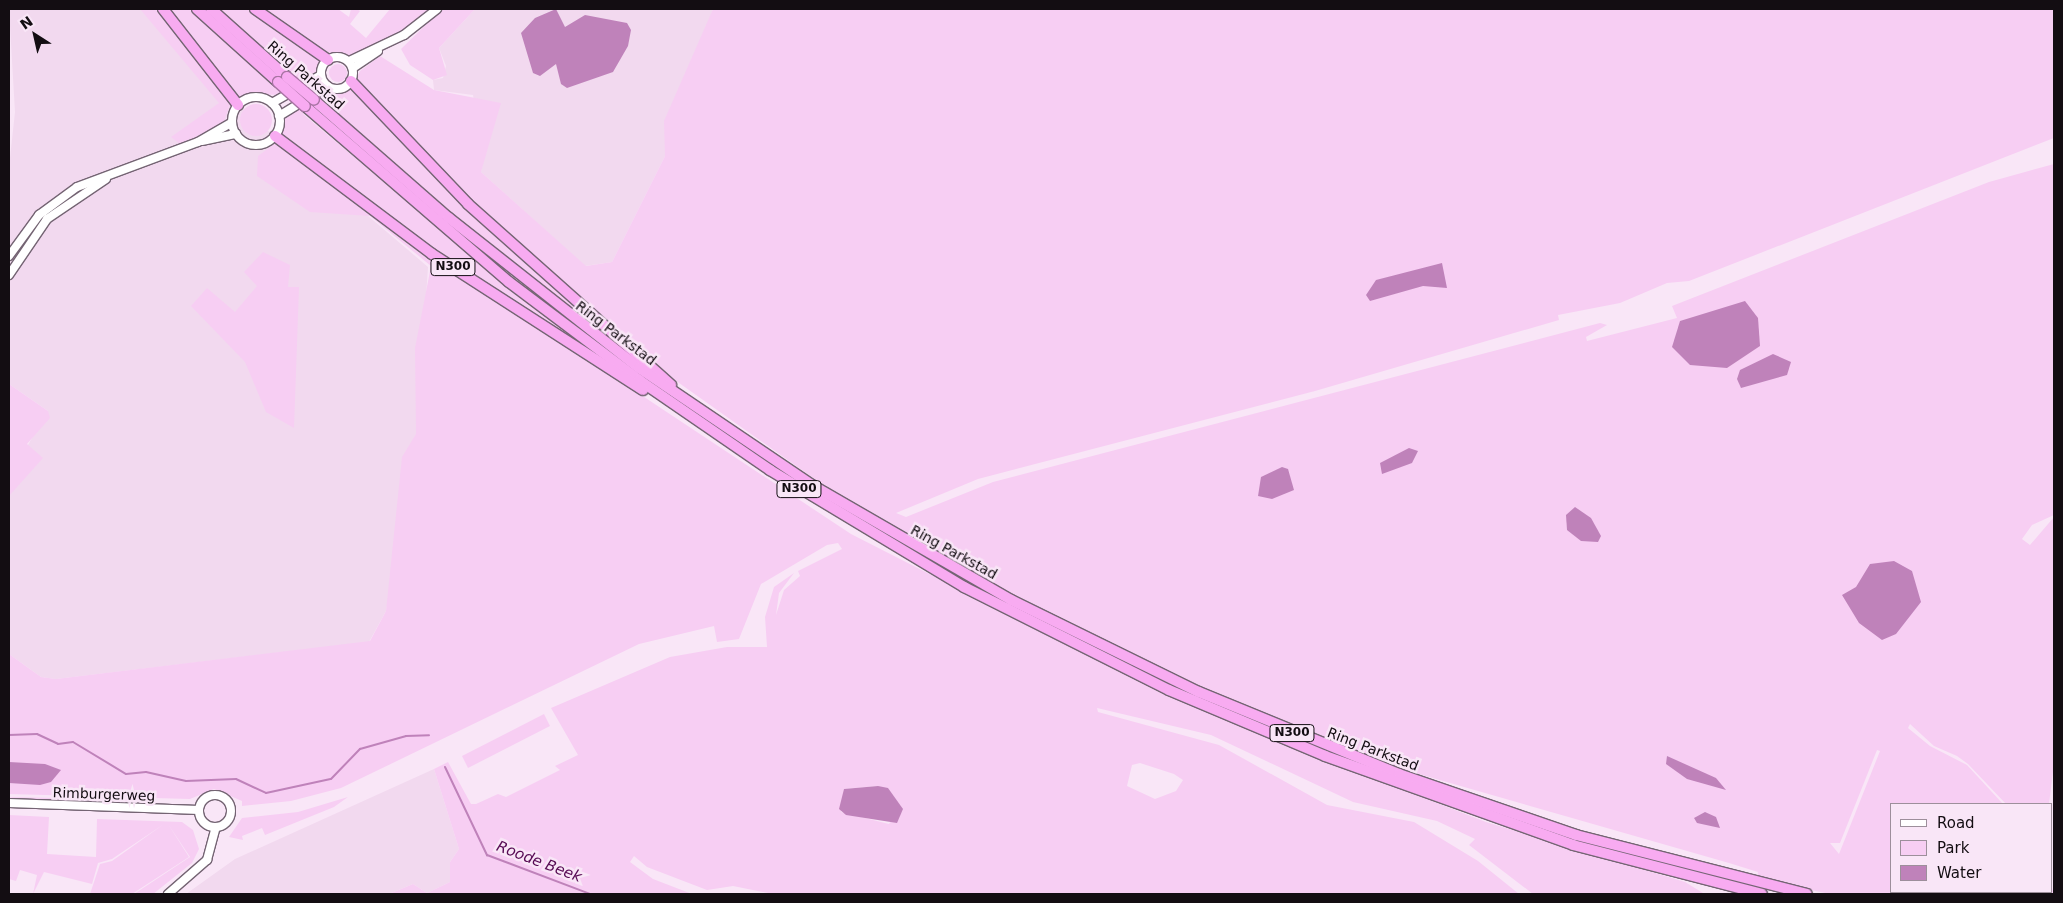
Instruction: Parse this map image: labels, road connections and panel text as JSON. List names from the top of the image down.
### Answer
{
  "streets": {
    "highway": ["Ring Parkstad", "N300"],
    "main road": ["Rimburgerweg"]
  },
  "crossings": [
    ["Ring Parkstad", "N300"]
  ],
  "water": ["Roode Beek"],
  "legend": ["Road", "Park", "Water"],
  "north": "top left"
}
